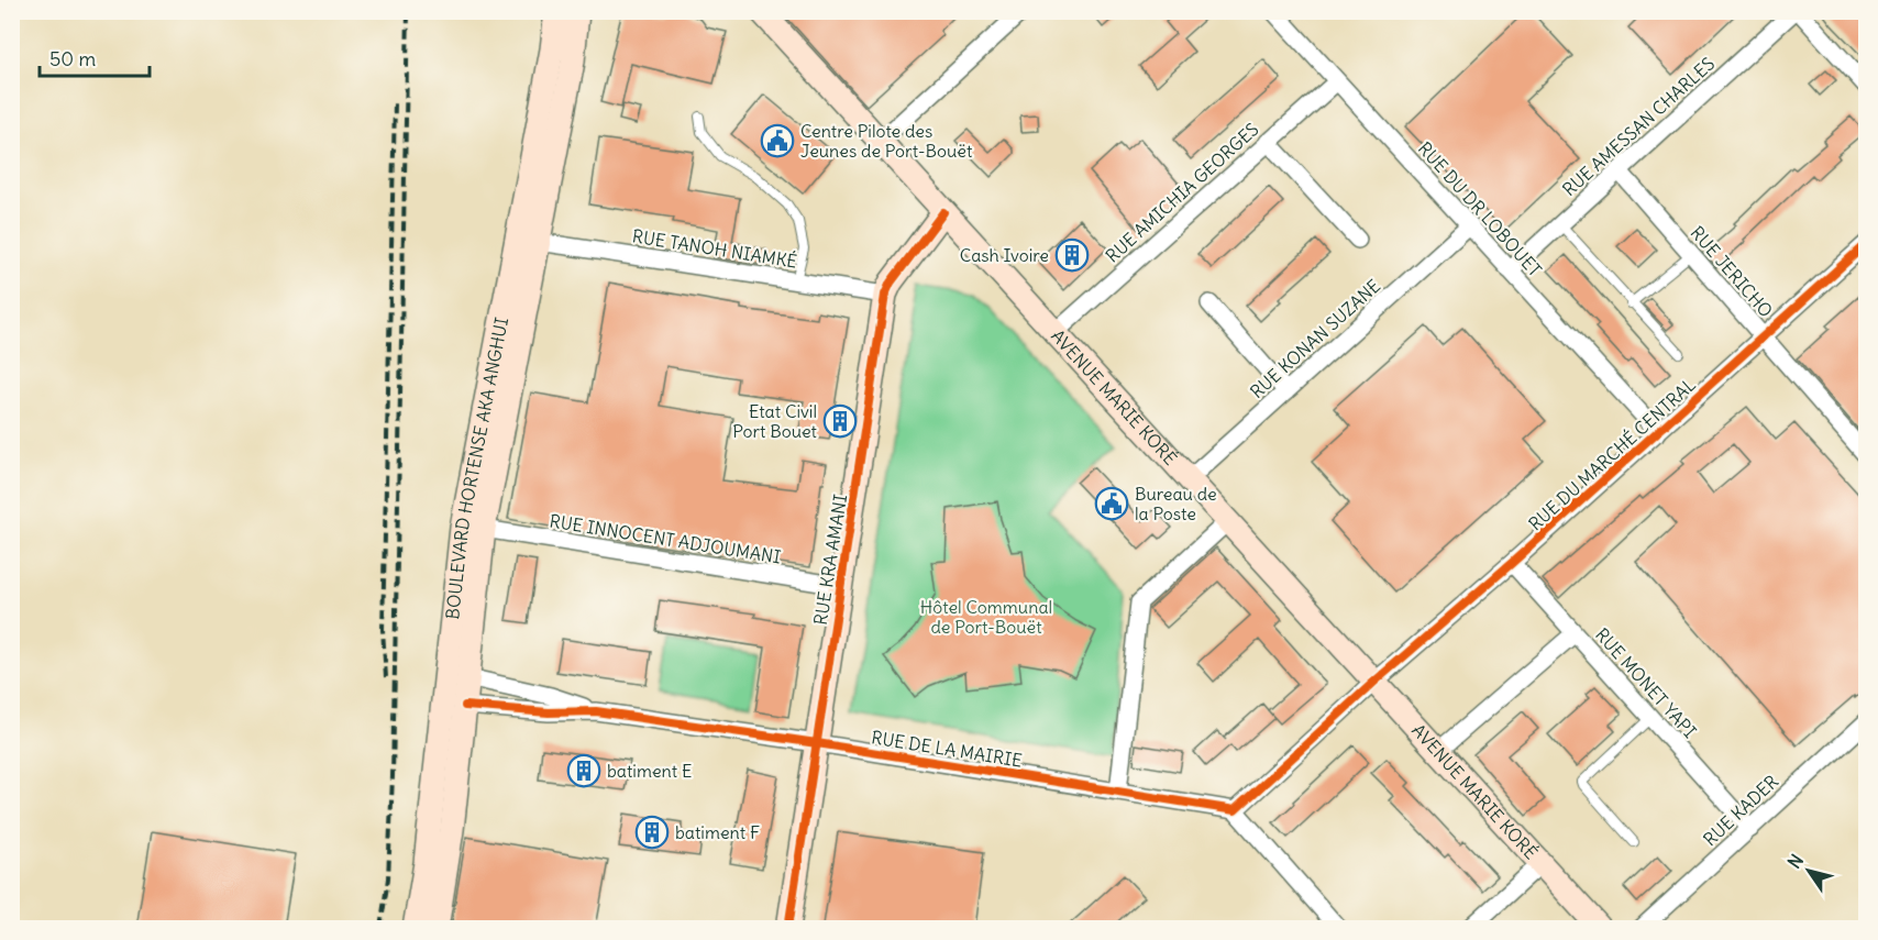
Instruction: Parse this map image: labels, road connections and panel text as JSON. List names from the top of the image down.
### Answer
{
  "streets": {
    "main road": ["AVENUE MARIE KORÉ", "BOULEVARD HORTENSE AKA ANGHUI", "RUE KRA AMANI"],
    "street": [
      "RUE AMESSAN CHARLES",
      "RUE AMICHIA GEORGES",
      "RUE DU DR LOBOUET",
      "RUE TANOH NIAMKÉ",
      "RUE JERICHO",
      "RUE KONAN SUZANE",
      "RUE DU MARCHÉ CENTRAL",
      "RUE INNOCENT ADJOUMANI",
      "RUE MONET YAPI",
      "RUE DE LA MAIRIE",
      "RUE KADER"
    ]
  },
  "crossings": [
    ["RUE AMESSAN CHARLES", "RUE DU DR LOBOUET"],
    ["RUE AMESSAN CHARLES", "RUE JERICHO"],
    ["RUE AMICHIA GEORGES", "RUE DU DR LOBOUET"],
    ["RUE AMICHIA GEORGES", "AVENUE MARIE KORÉ"],
    ["RUE DU DR LOBOUET", "RUE KONAN SUZANE"],
    ["RUE DU DR LOBOUET", "RUE DU MARCHÉ CENTRAL"],
    ["RUE TANOH NIAMKÉ", "BOULEVARD HORTENSE AKA ANGHUI"],
    ["RUE TANOH NIAMKÉ", "RUE KRA AMANI"],
    ["RUE JERICHO", "RUE DU MARCHÉ CENTRAL"],
    ["RUE KONAN SUZANE", "AVENUE MARIE KORÉ"],
    ["AVENUE MARIE KORÉ", "RUE DU MARCHÉ CENTRAL"],
    ["AVENUE MARIE KORÉ", "RUE KRA AMANI"],
    ["RUE DU MARCHÉ CENTRAL", "RUE MONET YAPI"],
    ["BOULEVARD HORTENSE AKA ANGHUI", "RUE INNOCENT ADJOUMANI"],
    ["BOULEVARD HORTENSE AKA ANGHUI", "RUE DE LA MAIRIE"],
    ["RUE INNOCENT ADJOUMANI", "RUE KRA AMANI"],
    ["RUE KRA AMANI", "RUE DE LA MAIRIE"],
    ["RUE MONET YAPI", "RUE KADER"]
  ],
  "parks": ["Hôtel Communal de Port-Bouët"],
  "places": {
    "public building": ["Centre Pilote des Jeunes de Port-Bouët", "Bureau de la Poste"],
    "building": [
      "Cash Ivoire",
      "Etat Civil Port Bouet",
      "batiment E",
      "batiment F"
    ]
  },
  "scale_bar": "50 m",
  "north": "top left"
}
